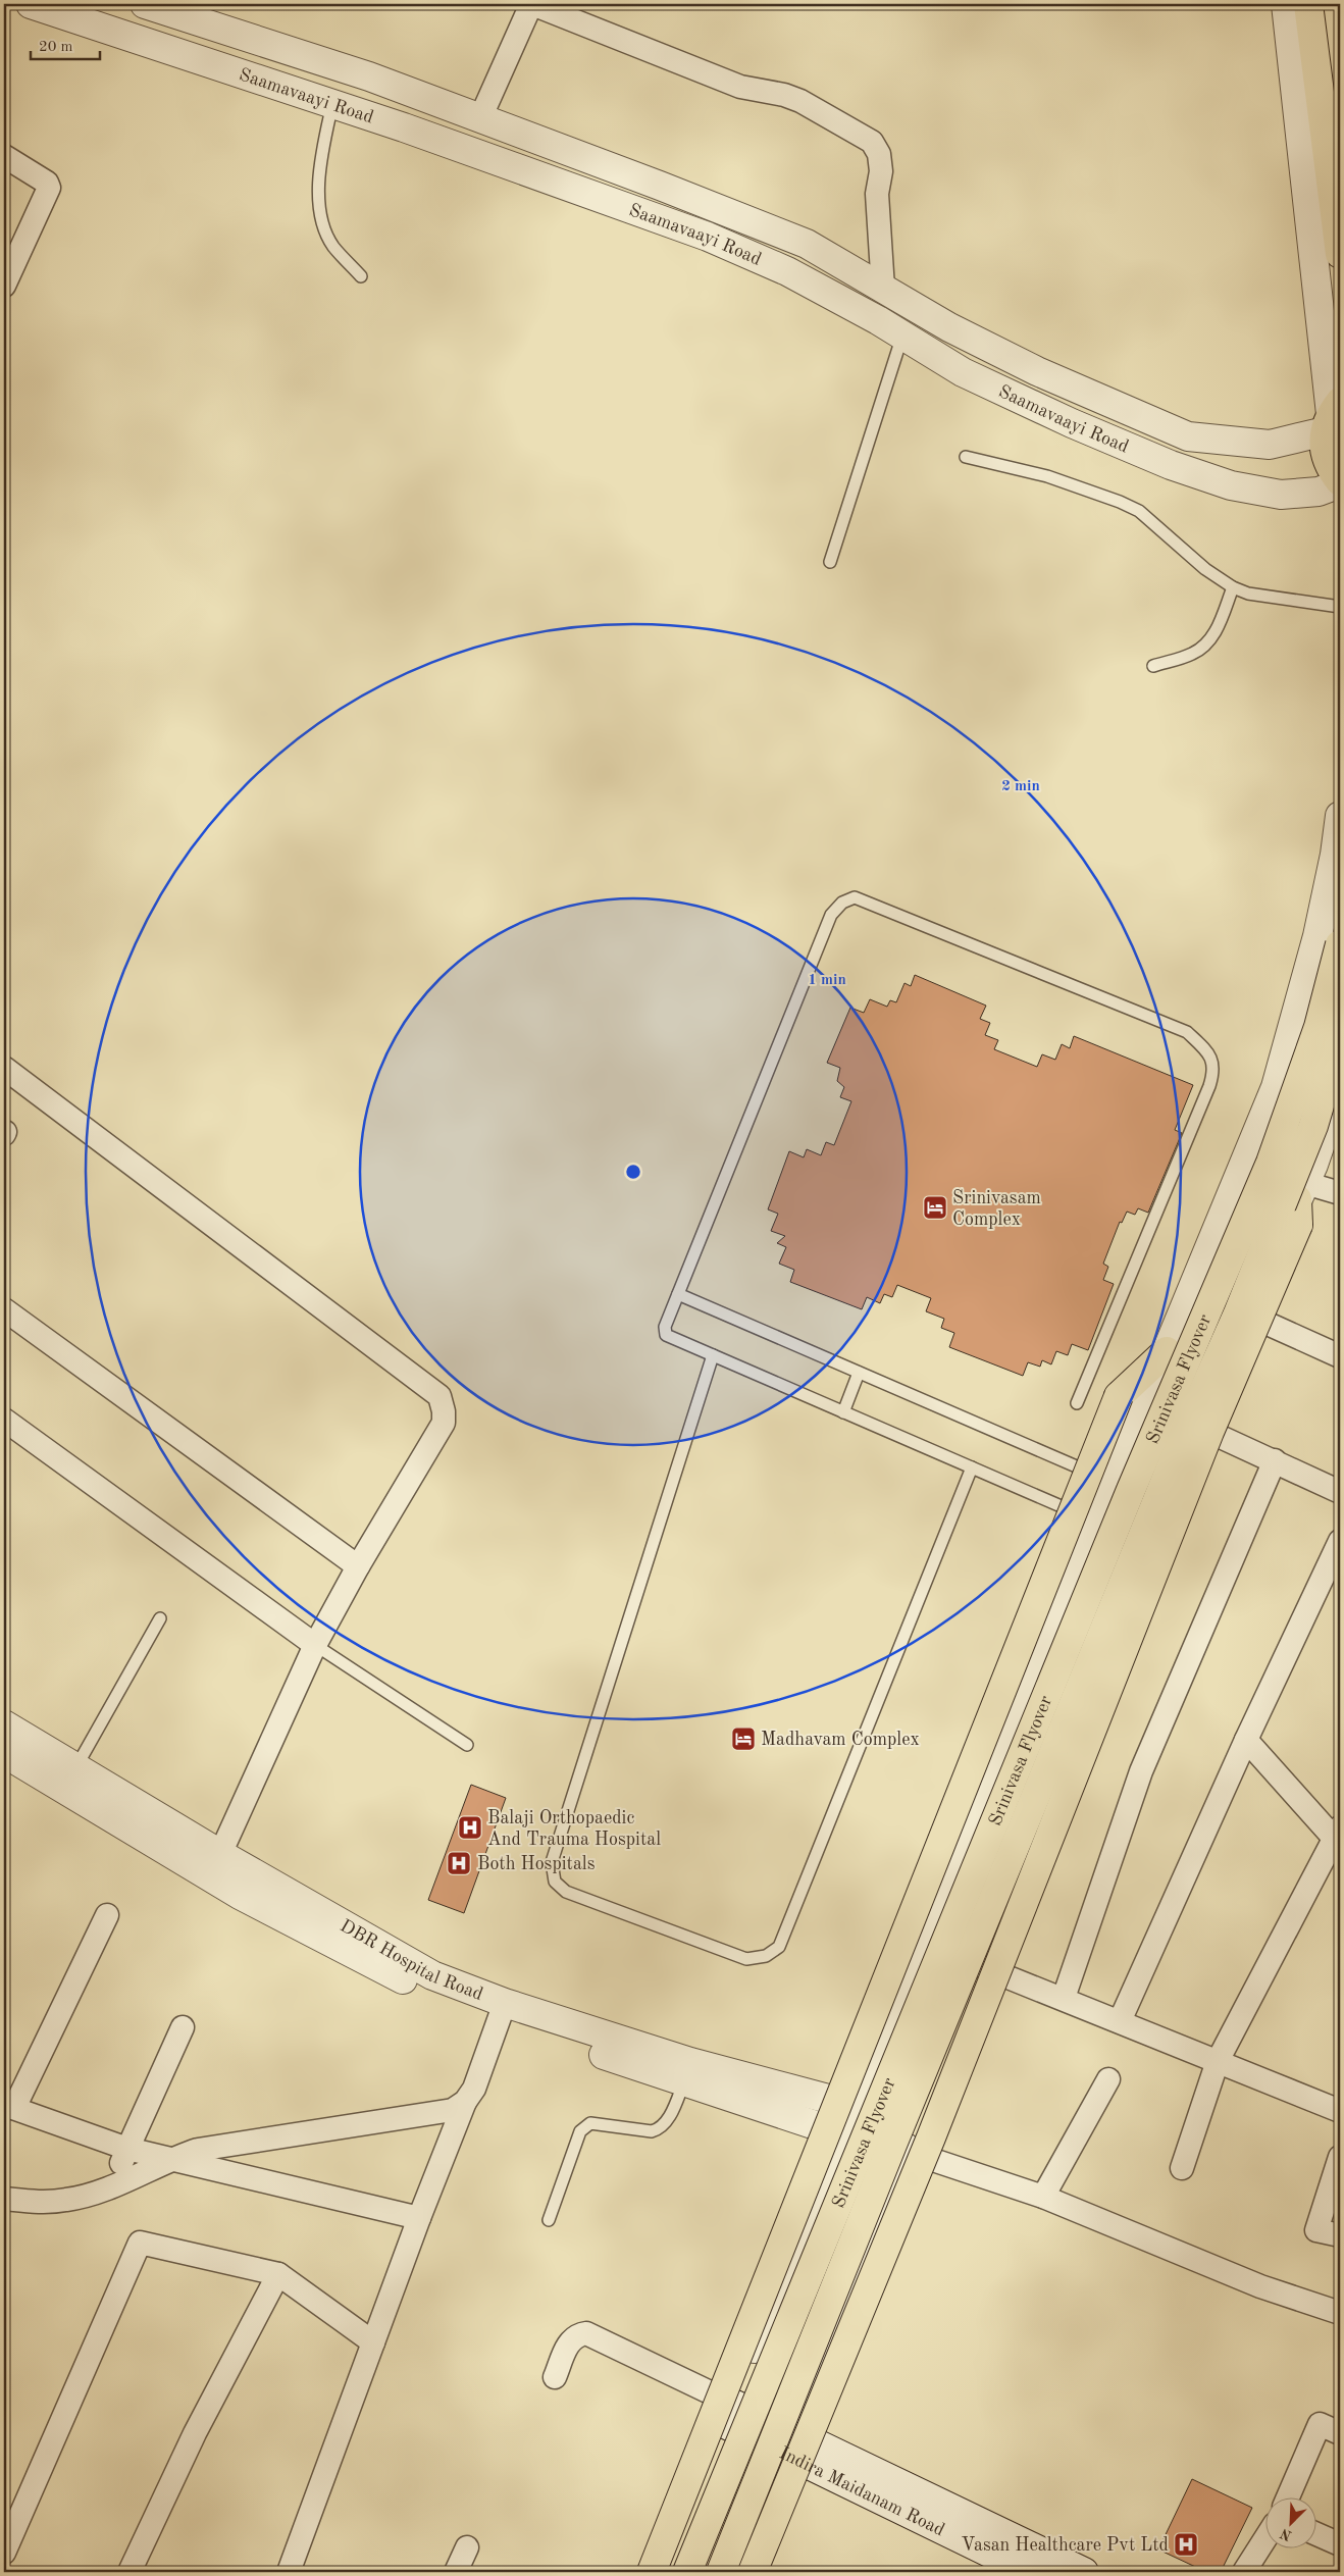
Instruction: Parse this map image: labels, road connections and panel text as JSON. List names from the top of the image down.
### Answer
{
  "streets": {
    "main road": ["Srinivasa Flyover"],
    "street": ["Saamavaayi Road", "DBR Hospital Road", "Indira Maidanam Road"]
  },
  "places": {
    "hotel": ["Srinivasam Complex", "Madhavam Complex"],
    "hospital": ["Balaji Orthopaedic And Trauma Hospital", "Both Hospitals", "Vasan Healthcare Pvt Ltd"]
  },
  "scale_bar": "20 m",
  "north": "bottom left",
  "rings": ["2 min", "1 min"]
}
